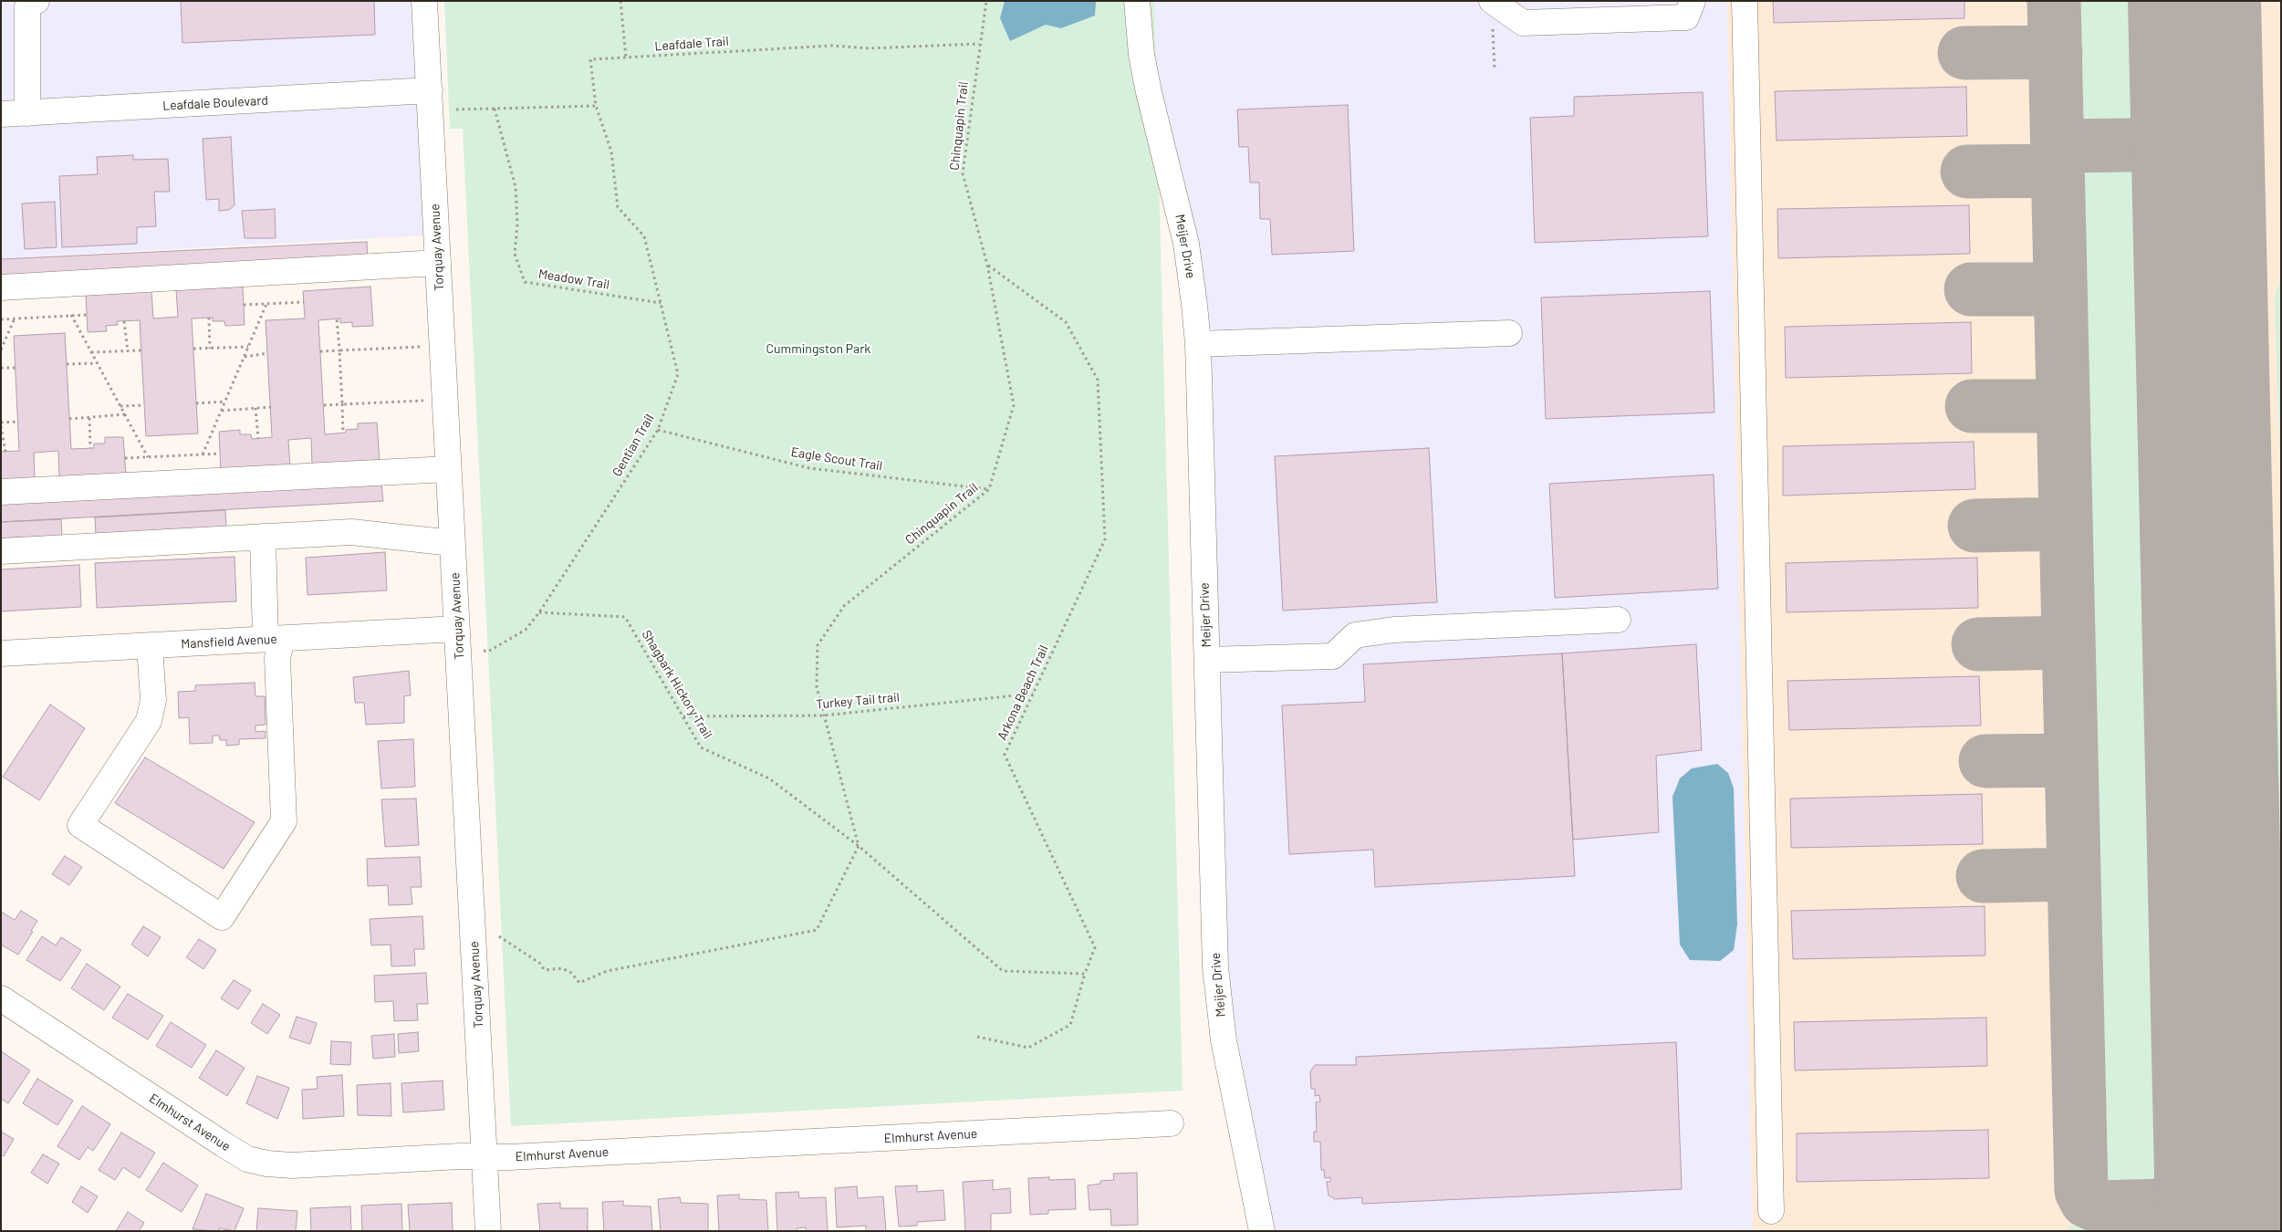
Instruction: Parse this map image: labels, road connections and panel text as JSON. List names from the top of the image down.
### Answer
{
  "streets": {
    "street": [
      "Leafdale Boulevard",
      "Meijer Drive",
      "Torquay Avenue",
      "Mansfield Avenue",
      "Elmhurst Avenue"
    ],
    "path": [
      "Leafdale Trail",
      "Chinquapin Trail",
      "Meadow Trail",
      "Gentian Trail",
      "Eagle Scout Trail",
      "Shagbark Hickory Trail",
      "Arkona Beach Trail",
      "Turkey Tail trail"
    ]
  },
  "crossings": [
    ["Leafdale Trail", "Chinquapin Trail"],
    ["Leafdale Trail", "Gentian Trail"],
    ["Leafdale Boulevard", "Torquay Avenue"],
    ["Chinquapin Trail", "Eagle Scout Trail"],
    ["Chinquapin Trail", "Shagbark Hickory Trail"],
    ["Chinquapin Trail", "Arkona Beach Trail"],
    ["Chinquapin Trail", "Turkey Tail trail"],
    ["Torquay Avenue", "Mansfield Avenue"],
    ["Torquay Avenue", "Elmhurst Avenue"],
    ["Meadow Trail", "Gentian Trail"],
    ["Gentian Trail", "Eagle Scout Trail"],
    ["Gentian Trail", "Shagbark Hickory Trail"],
    ["Shagbark Hickory Trail", "Turkey Tail trail"],
    ["Arkona Beach Trail", "Turkey Tail trail"]
  ],
  "parks": ["Cummingston Park"]
}
